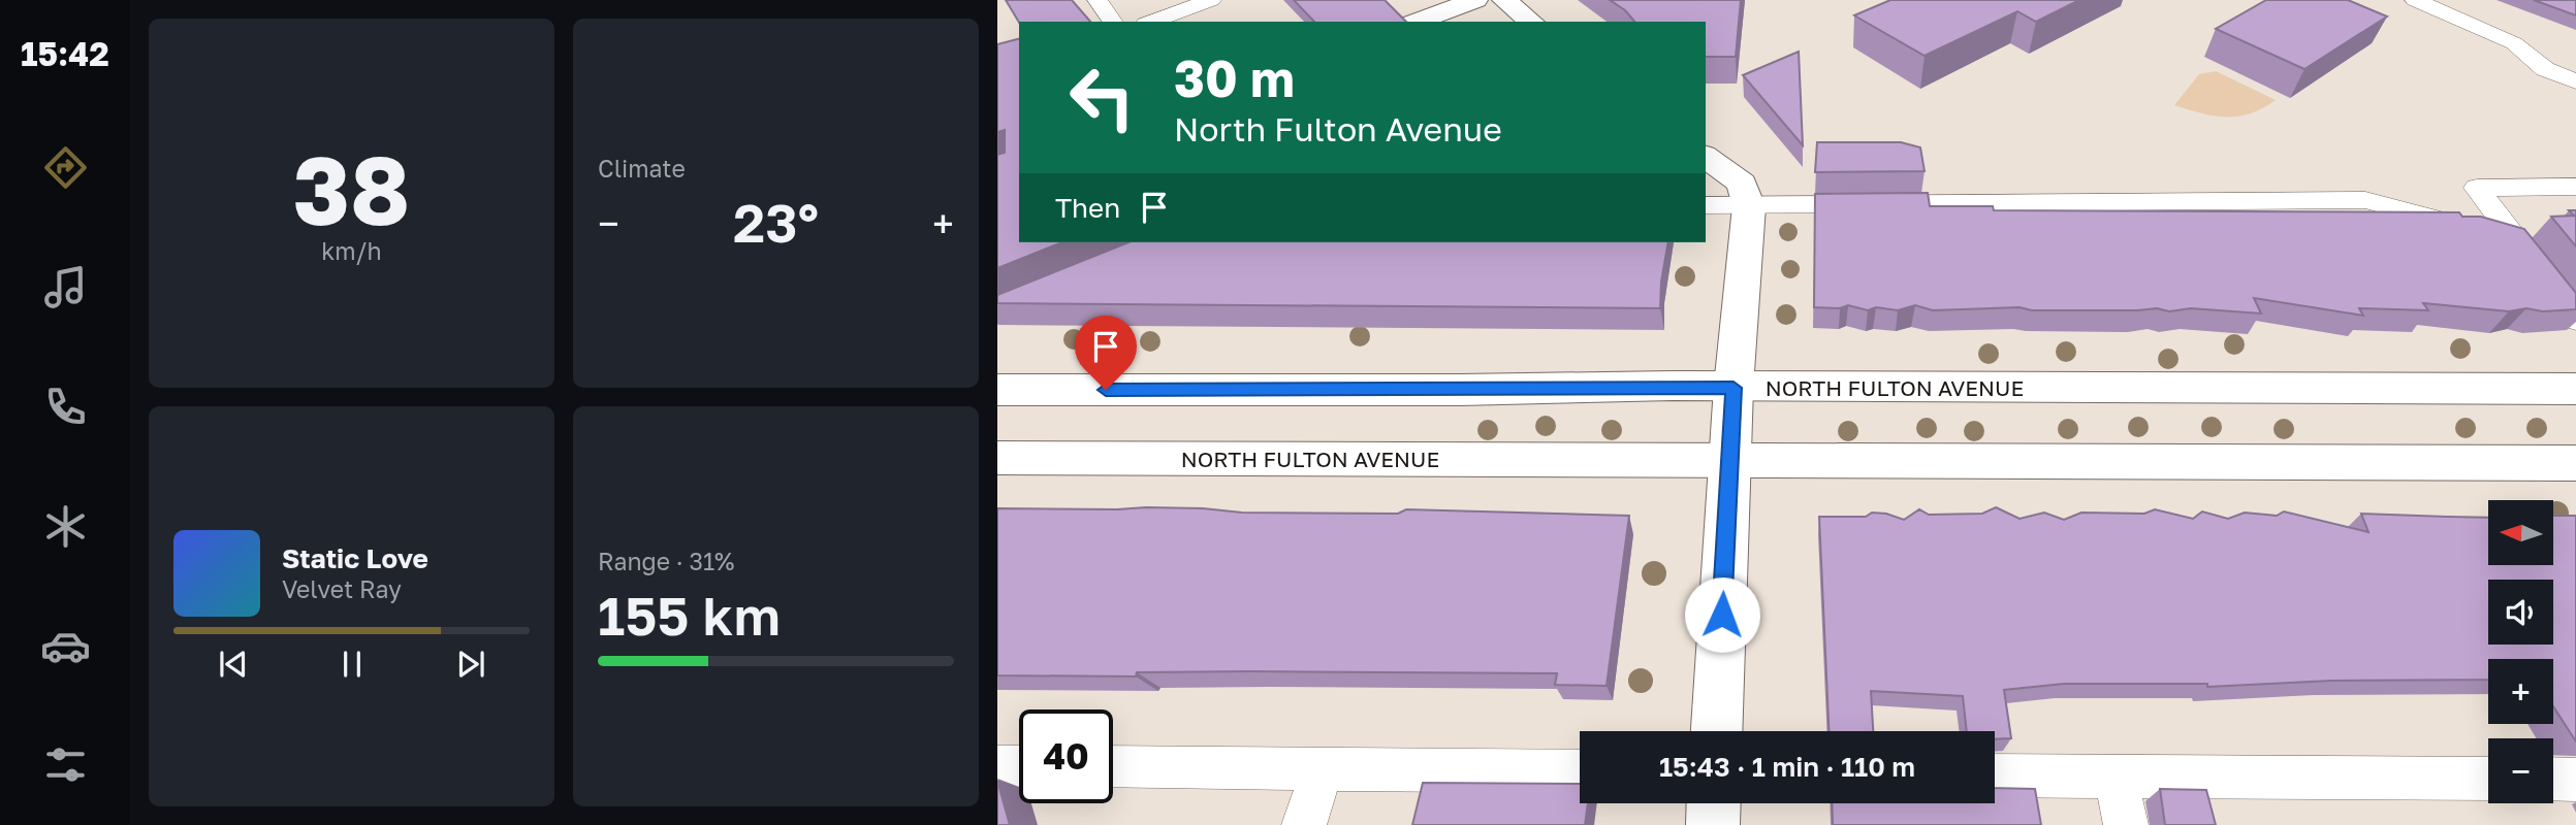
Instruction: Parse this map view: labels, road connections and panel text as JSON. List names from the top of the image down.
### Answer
{
  "streets": {
    "main road": ["NORTH FULTON AVENUE"]
  },
  "north": "left",
  "page": {
    "tabs": "15:42",
    "tile": [
      ["38", "km/h"],
      "Climate",
      ["Range · 31%", "155 km"]
    ],
    "turn": ["30 m", "North Fulton Avenue"],
    "then": "Then",
    "heat": ["−", "23°", "+"],
    "map_buttons": ["+", "−"],
    "song": ["Static Love", "Velvet Ray"],
    "limit": "40",
    "trip": "15:43 · 1 min · 110 m"
  }
}
